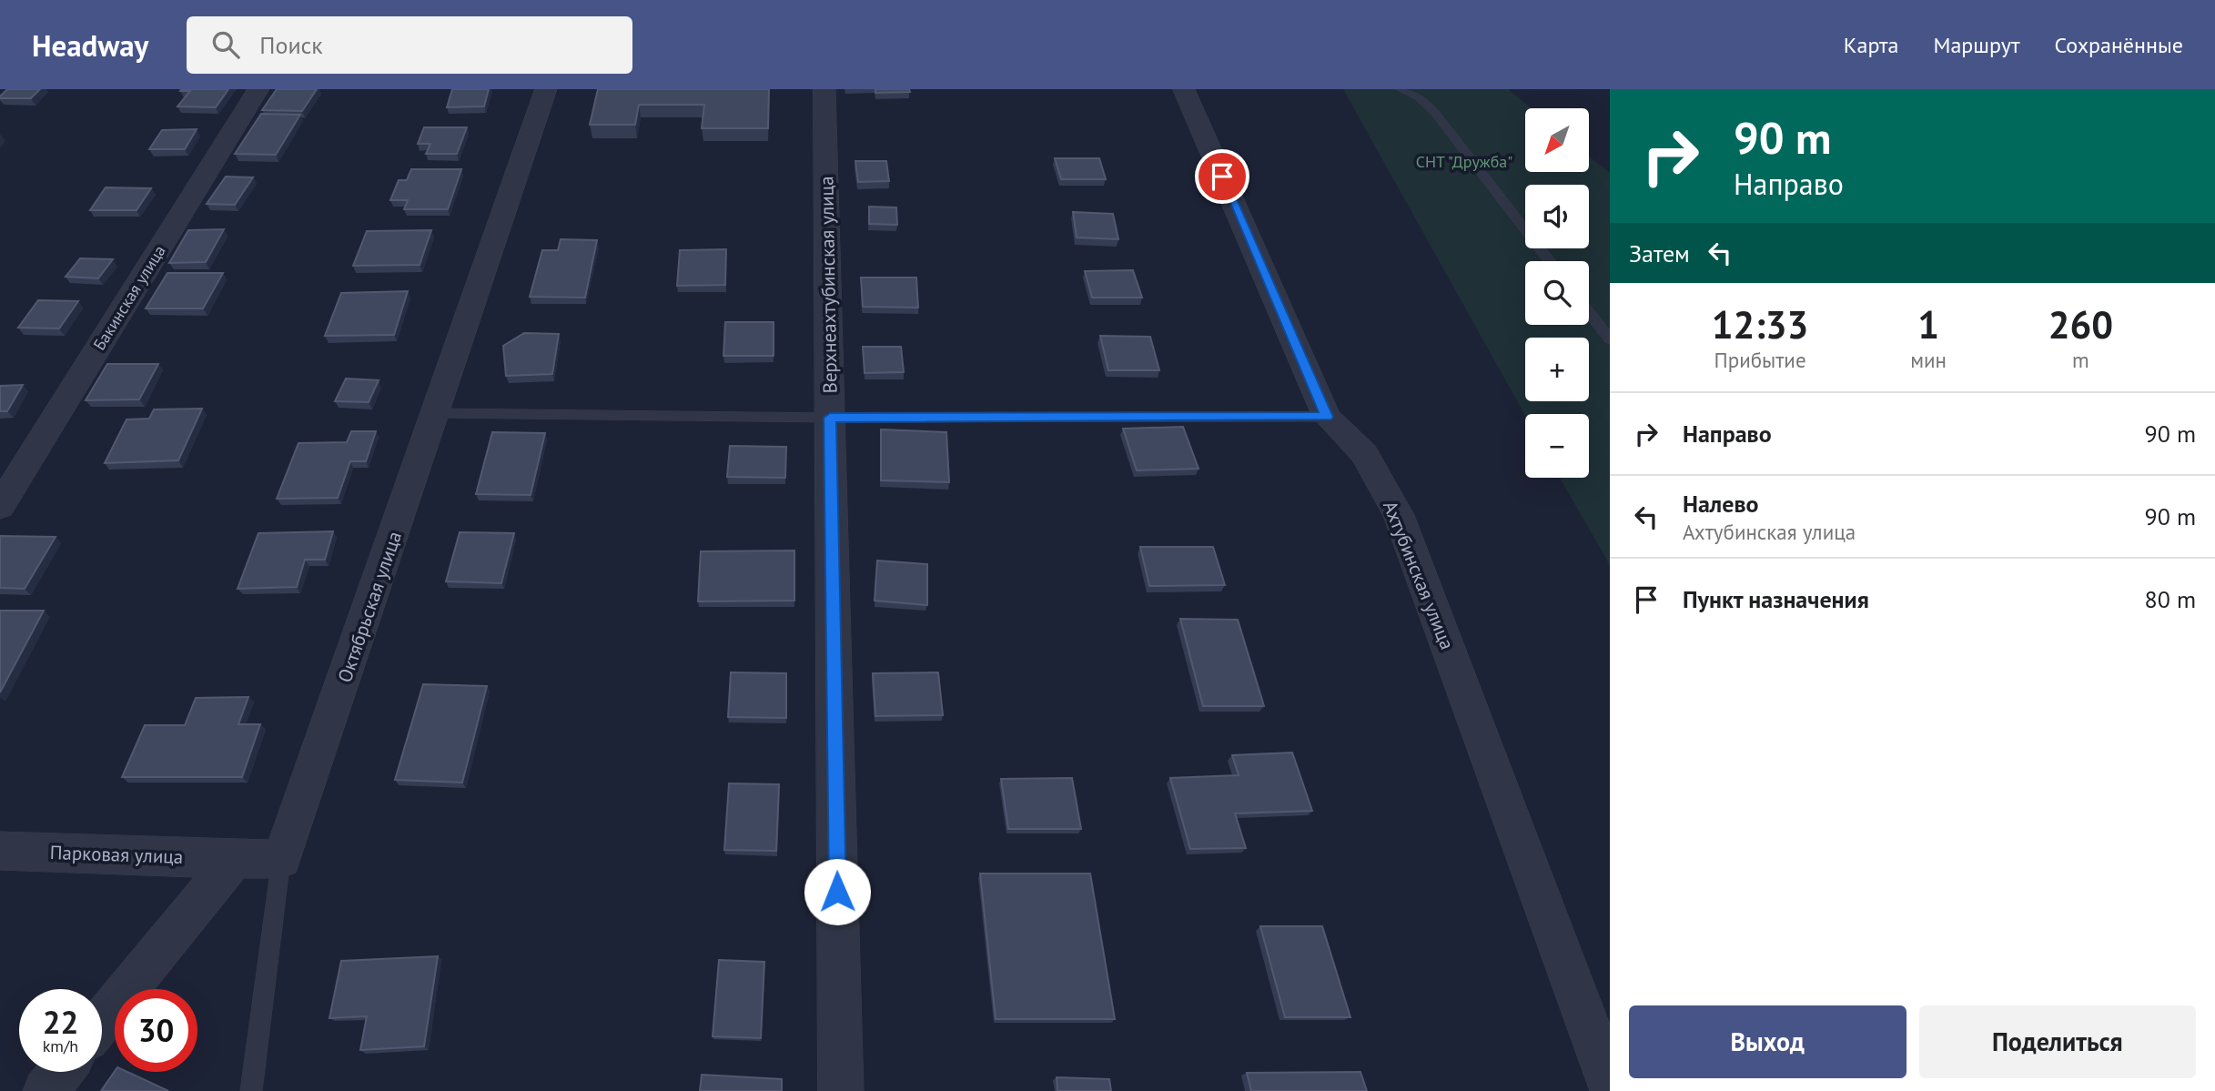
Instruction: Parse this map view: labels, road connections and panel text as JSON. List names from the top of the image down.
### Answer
{
  "streets": {
    "street": [
      "Верхнеахтубинская улица",
      "Бакинская улица",
      "Ахтубинская улица",
      "Октябрьская улица",
      "Парковая улица"
    ]
  },
  "parks": ["СНТ \"Дружба\""],
  "north": "bottom left",
  "page": {
    "header": "Headway",
    "search": "Поиск",
    "nav": ["Карта", "Маршрут", "Сохранённые"],
    "turn": ["90 m", "Направо"],
    "map_buttons": ["+", "−"],
    "then": "Затем",
    "eta": [
      "12:33",
      "Прибытие",
      "1",
      "мин",
      "260",
      "m"
    ],
    "list": [
      {
        "name": "Направо",
        "value": "90 m"
      },
      {
        "name": "Налево",
        "note": "Ахтубинская улица",
        "value": "90 m"
      },
      {
        "name": "Пункт назначения",
        "value": "80 m"
      }
    ],
    "speed": "22 km/h",
    "limit": "30",
    "buttons": ["Выход", "Поделиться"]
  }
}
